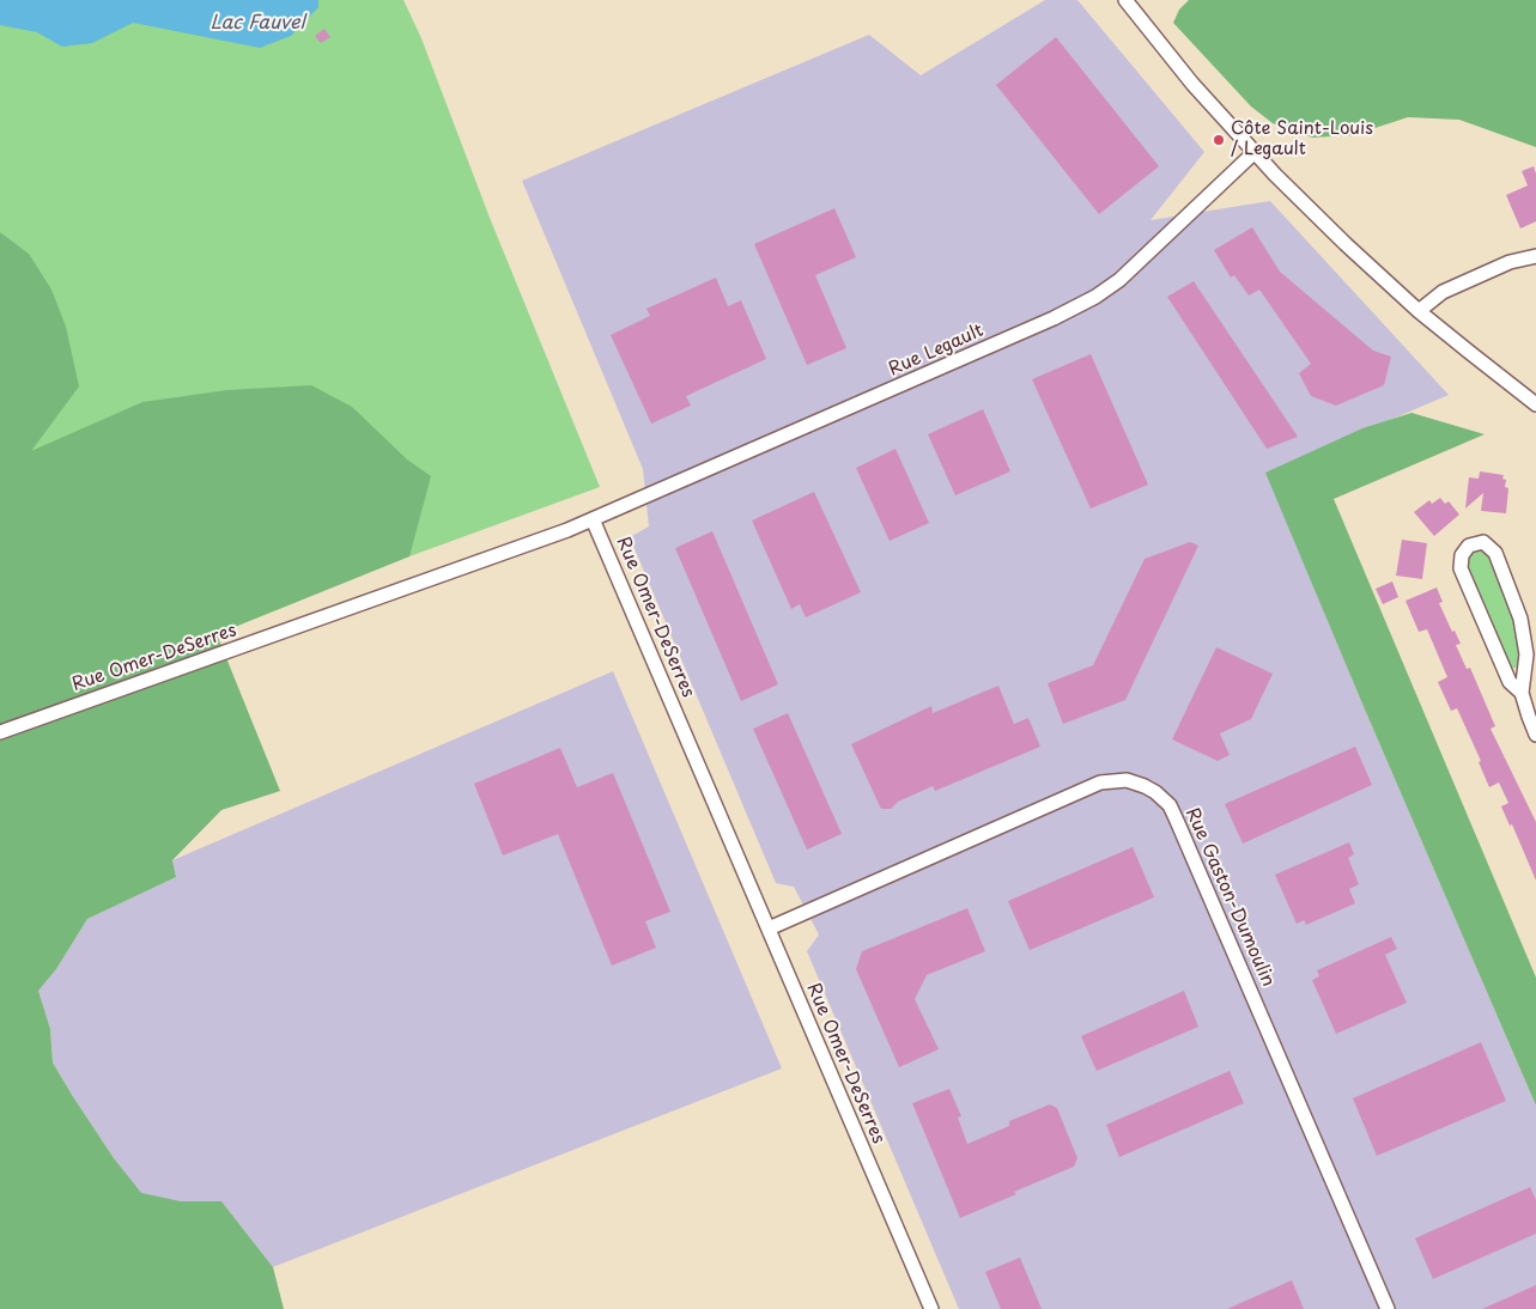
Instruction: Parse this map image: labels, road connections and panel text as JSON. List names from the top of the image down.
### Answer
{
  "streets": {
    "street": ["Rue Legault", "Rue Omer-DeSerres", "Rue Gaston-Dumoulin"]
  },
  "crossings": [
    ["Rue Legault", "Rue Omer-DeSerres"],
    ["Rue Omer-DeSerres", "Rue Gaston-Dumoulin"]
  ],
  "water": ["Lac Fauvel"],
  "places": ["Côte Saint-Louis / Legault"]
}
